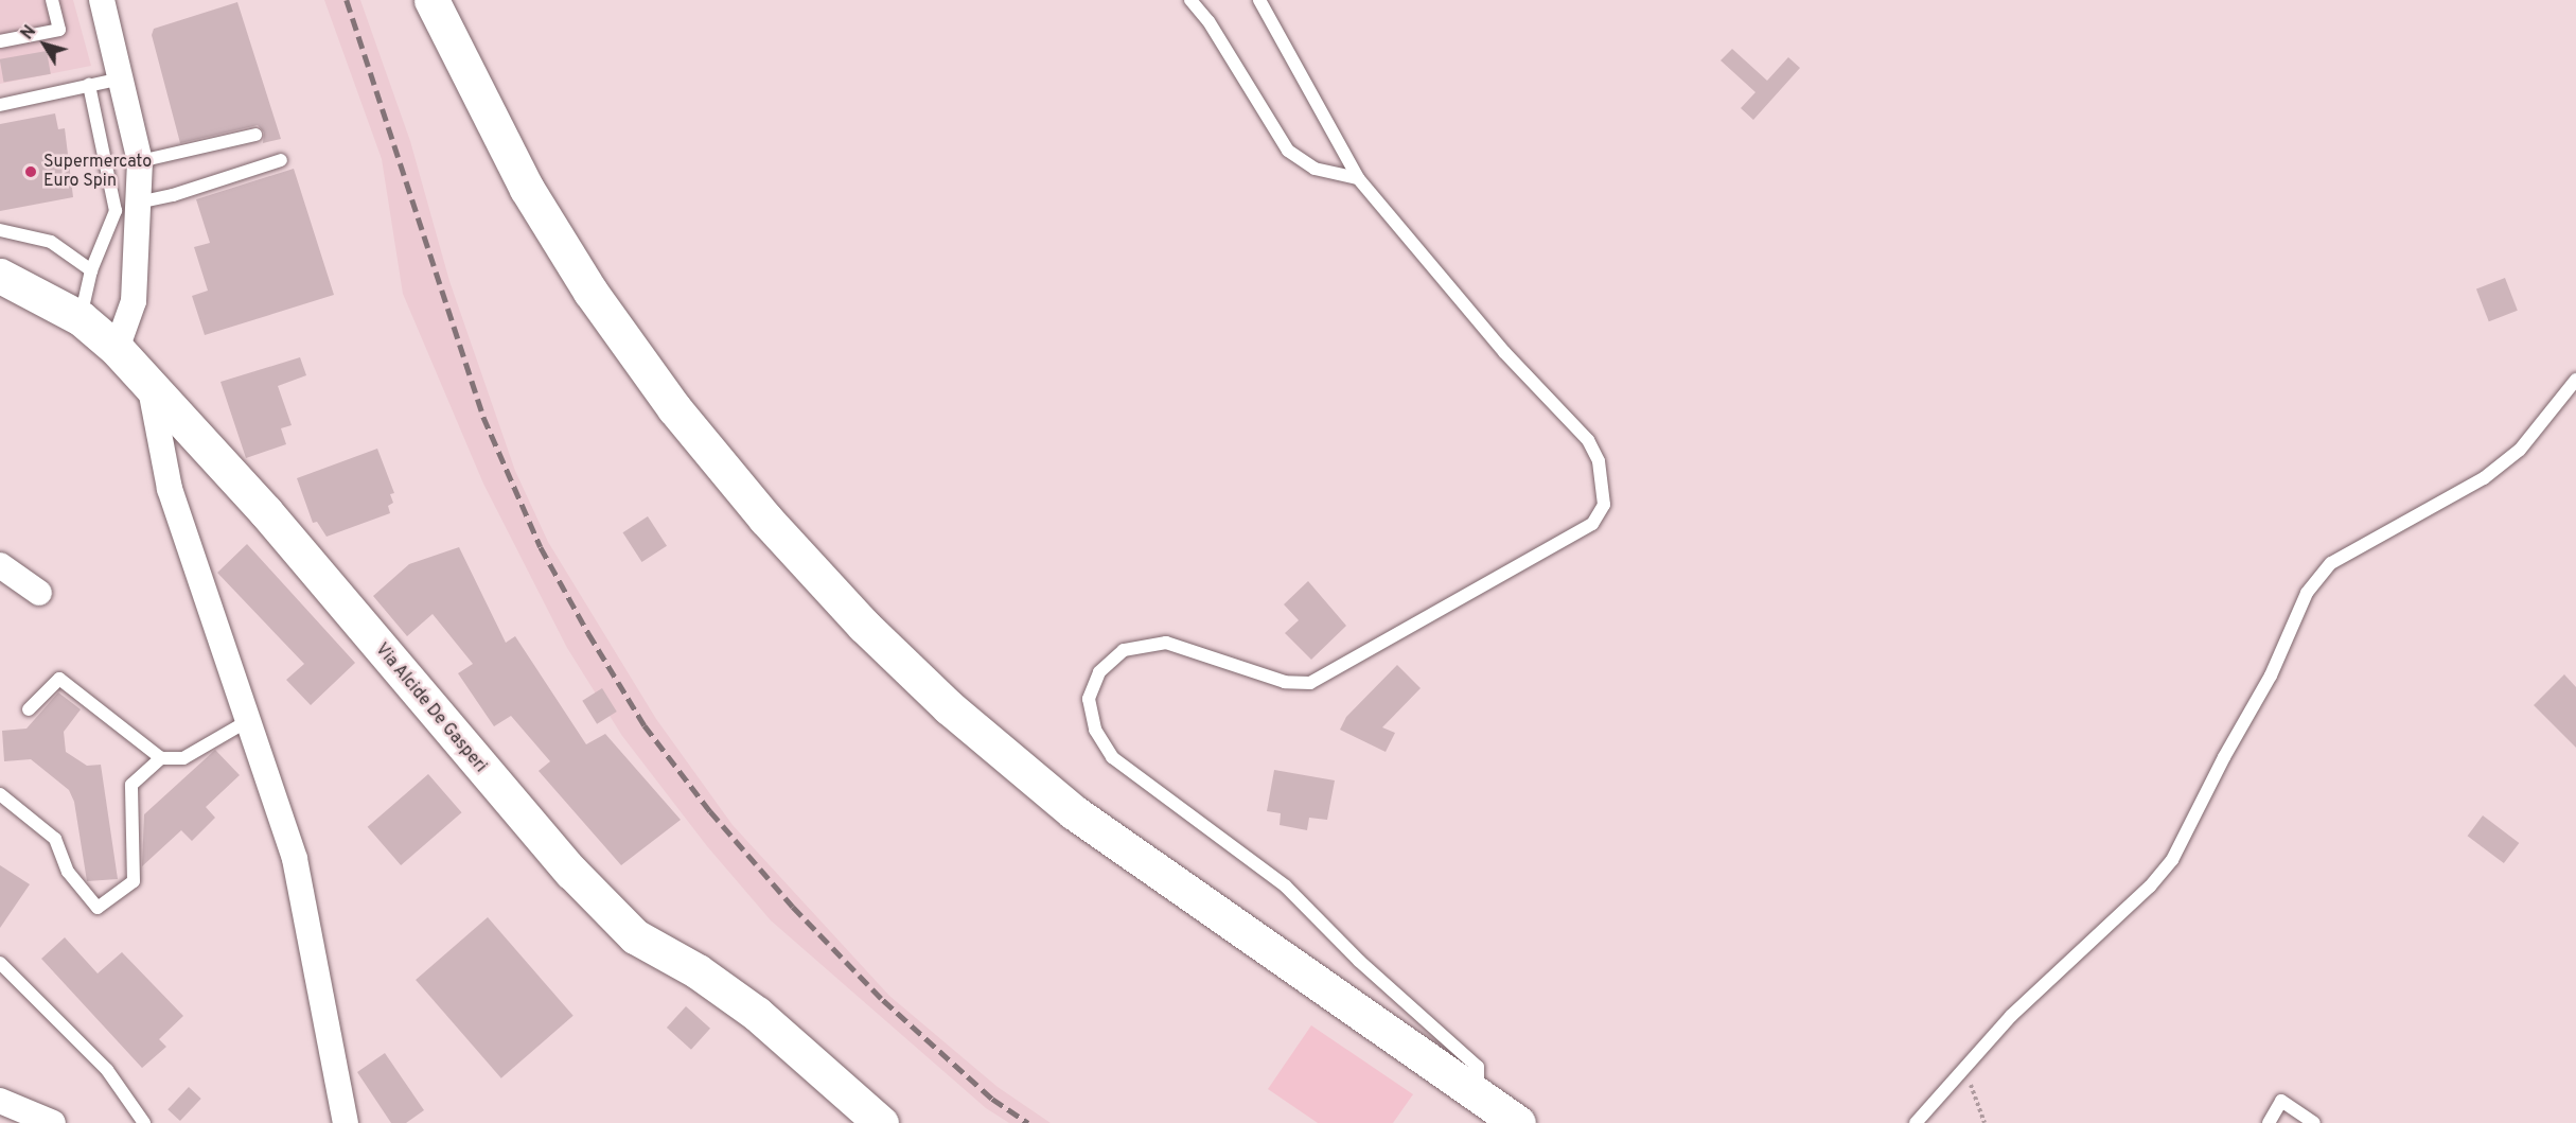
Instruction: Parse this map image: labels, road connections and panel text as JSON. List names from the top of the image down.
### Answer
{
  "streets": {
    "main road": ["Via Alcide De Gasperi"]
  },
  "places": ["Supermercato Euro Spin"],
  "north": "top left"
}
